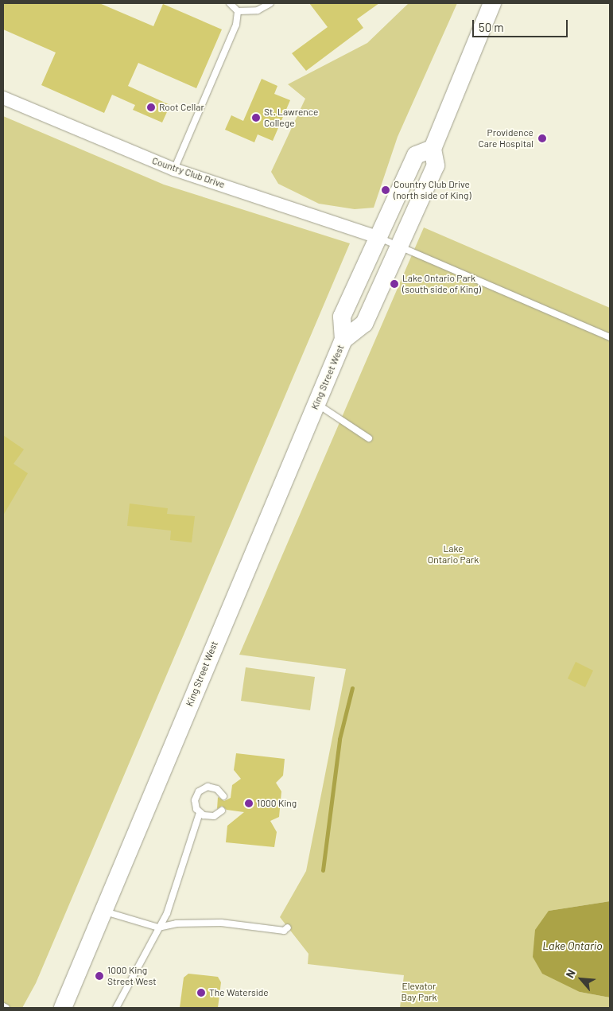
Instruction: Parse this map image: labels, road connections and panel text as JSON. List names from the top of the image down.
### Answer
{
  "streets": {
    "main road": ["King Street West"],
    "street": ["Country Club Drive"]
  },
  "crossings": [
    ["Country Club Drive", "King Street West"]
  ],
  "water": ["Lake Ontario"],
  "parks": ["Lake Ontario Park", "Elevator Bay Park"],
  "places": [
    "Root Cellar",
    "St. Lawrence College",
    "Providence Care Hospital",
    "Country Club Drive (north side of King)",
    "Lake Ontario Park (south side of King)",
    "1000 King",
    "1000 King Street West",
    "The Waterside"
  ],
  "scale_bar": "50 m",
  "north": "top left"
}
